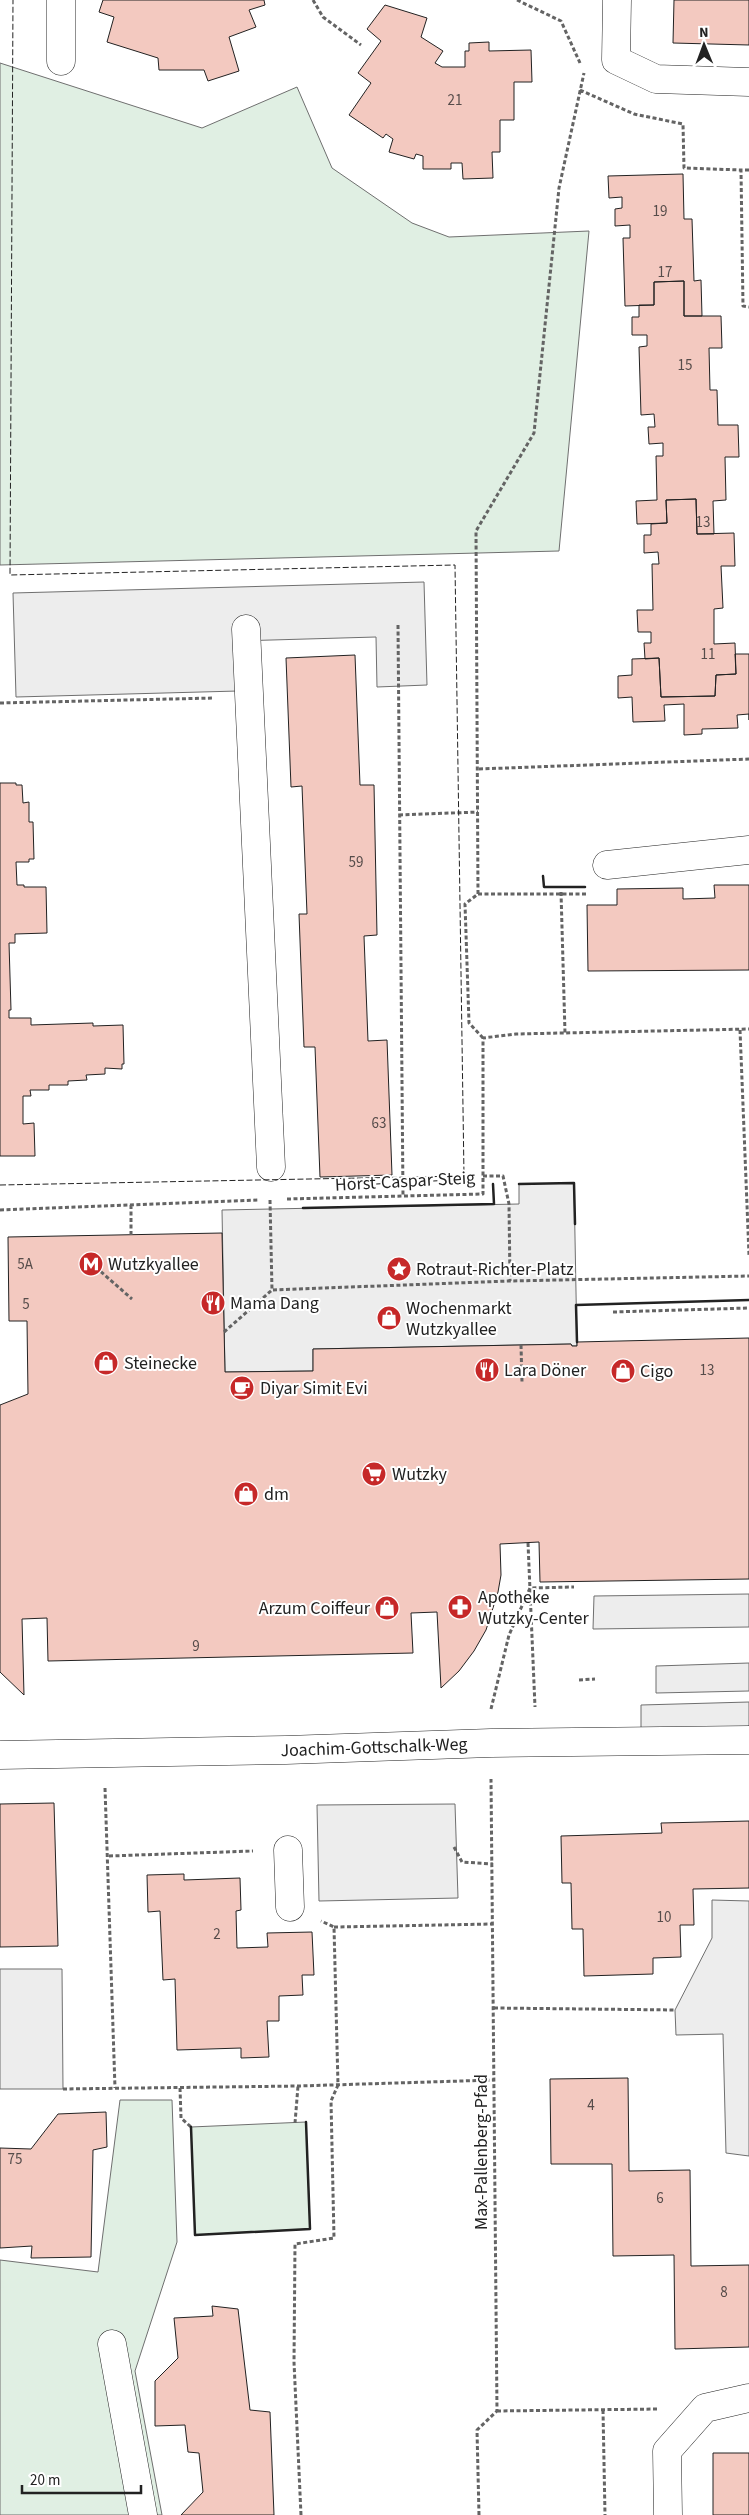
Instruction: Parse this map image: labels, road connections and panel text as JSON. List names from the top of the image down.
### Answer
{
  "streets": {
    "street": ["Joachim-Gottschalk-Weg"],
    "path": ["Horst-Caspar-Steig", "Max-Pallenberg-Pfad"]
  },
  "places": {
    "metro station": ["Wutzkyallee"],
    "place": ["Rotraut-Richter-Platz"],
    "restaurant": ["Mama Dang", "Lara Döner"],
    "shop": [
      "Wochenmarkt Wutzkyallee",
      "Steinecke",
      "Cigo",
      "dm",
      "Arzum Coiffeur"
    ],
    "cafe": ["Diyar Simit Evi"],
    "supermarket": ["Wutzky"],
    "pharmacy": ["Apotheke Wutzky-Center"]
  },
  "house_numbers": [
    "21",
    "19",
    "17",
    "15",
    "13",
    "11",
    "59",
    "63",
    "5A",
    "5",
    "13",
    "9",
    "10",
    "2",
    "4",
    "75",
    "6",
    "8"
  ],
  "scale_bar": "20 m",
  "north": "top"
}
